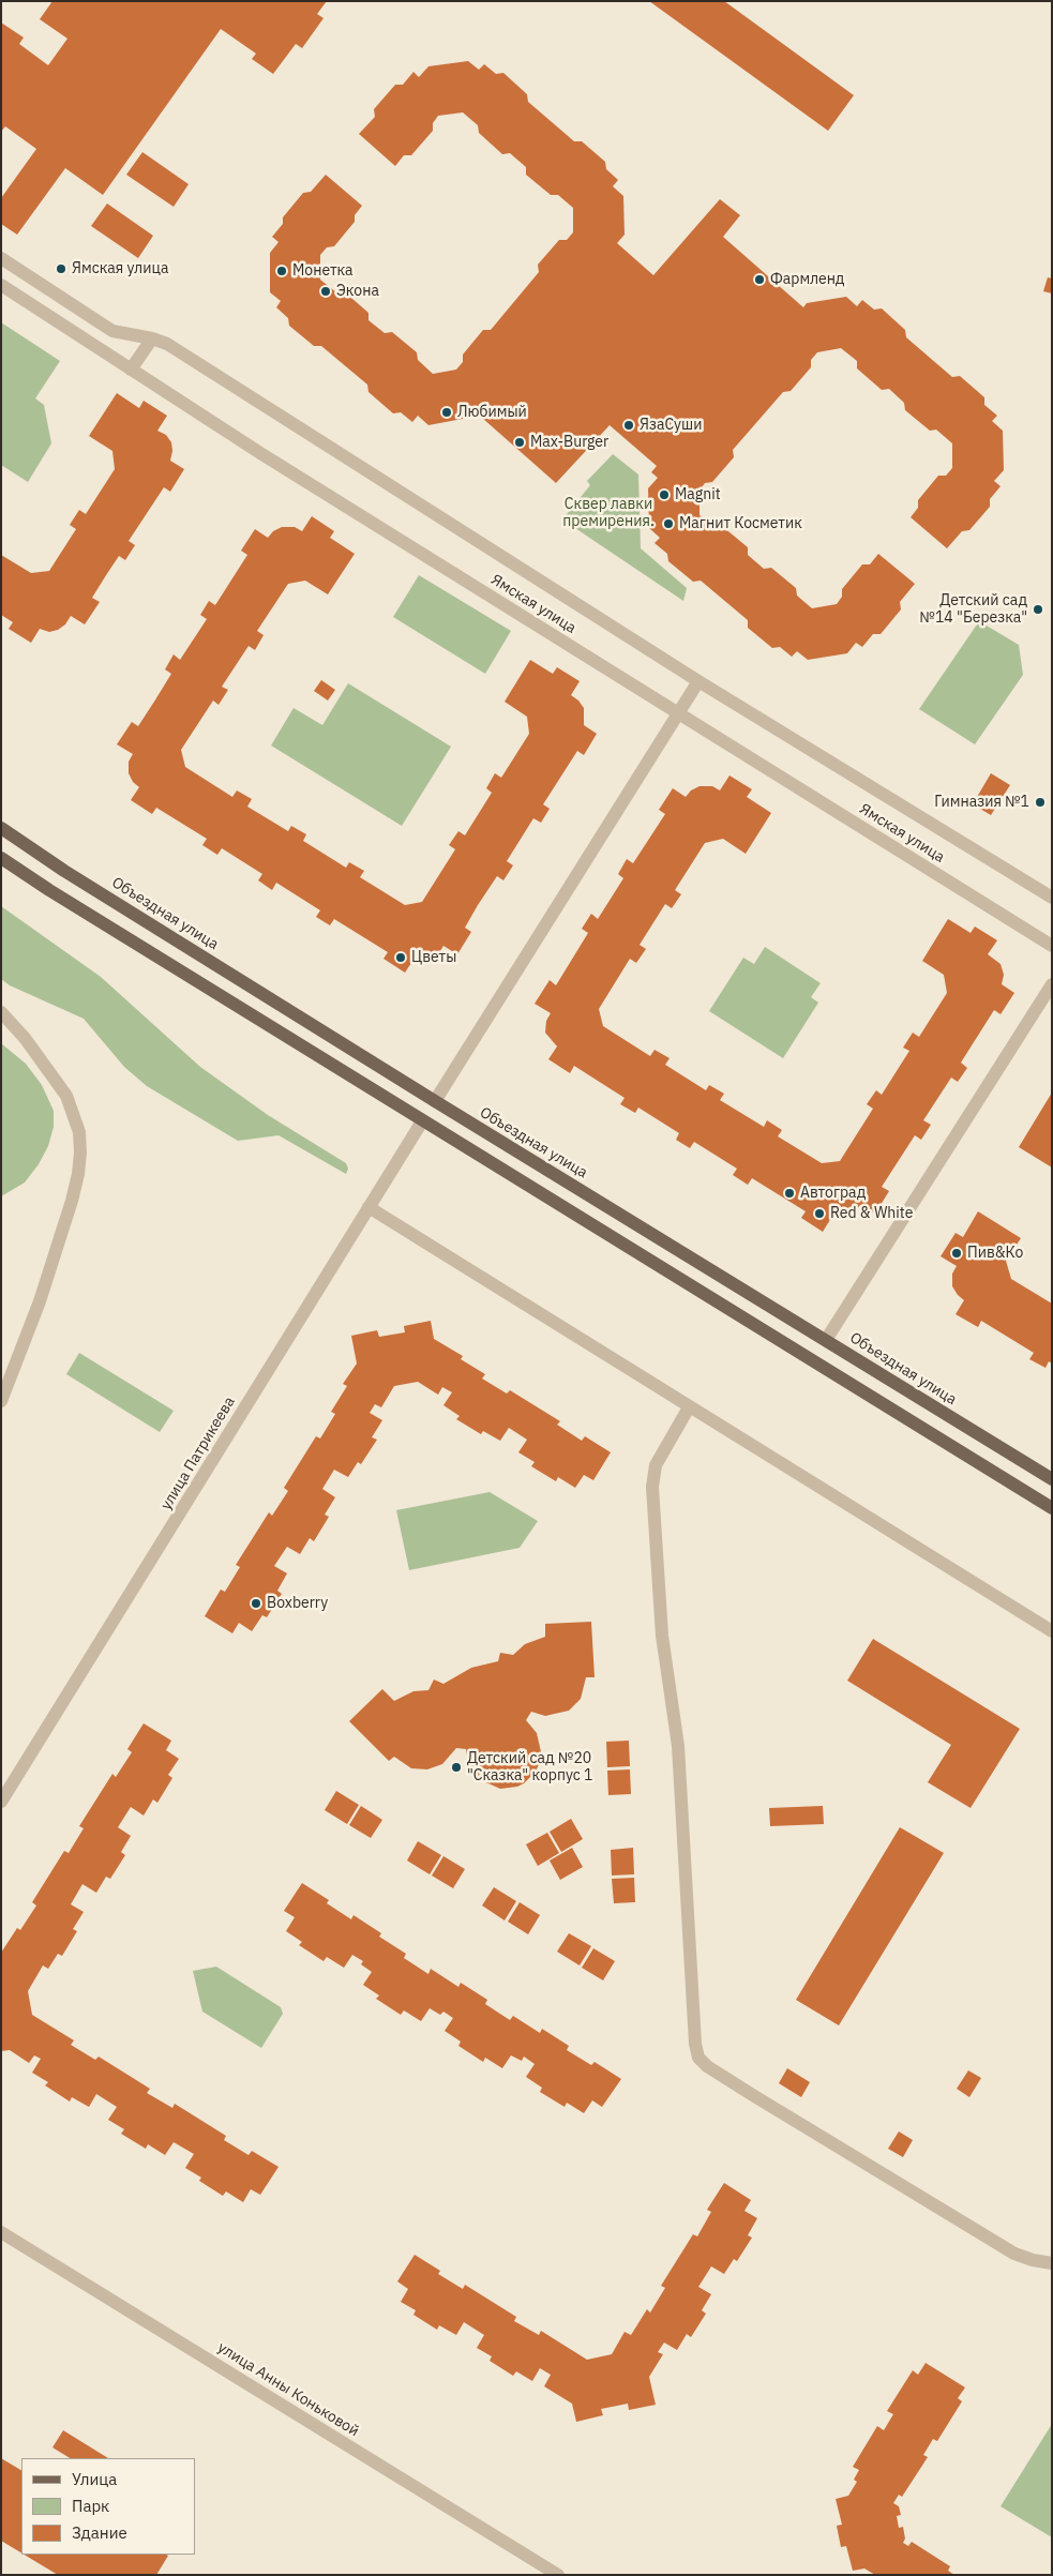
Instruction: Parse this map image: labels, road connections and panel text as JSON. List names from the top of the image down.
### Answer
{
  "streets": {
    "main road": ["Объездная улица"],
    "street": ["Ямская улица", "улица Патрикеева", "улица Анны Коньковой"]
  },
  "parks": ["Сквер лавки премирения."],
  "places": [
    "Ямская улица",
    "Монетка",
    "Фармленд",
    "Экона",
    "Любимый",
    "ЯзаСуши",
    "Max-Burger",
    "Magnit",
    "Магнит Косметик",
    "Детский сад №14 \"Березка\"",
    "Гимназия №1",
    "Цветы",
    "Автоград",
    "Red & White",
    "Пив&Ко",
    "Boxberry",
    "Детский сад №20 \"Сказка\" корпус 1"
  ],
  "legend": ["Улица", "Парк", "Здание"]
}
